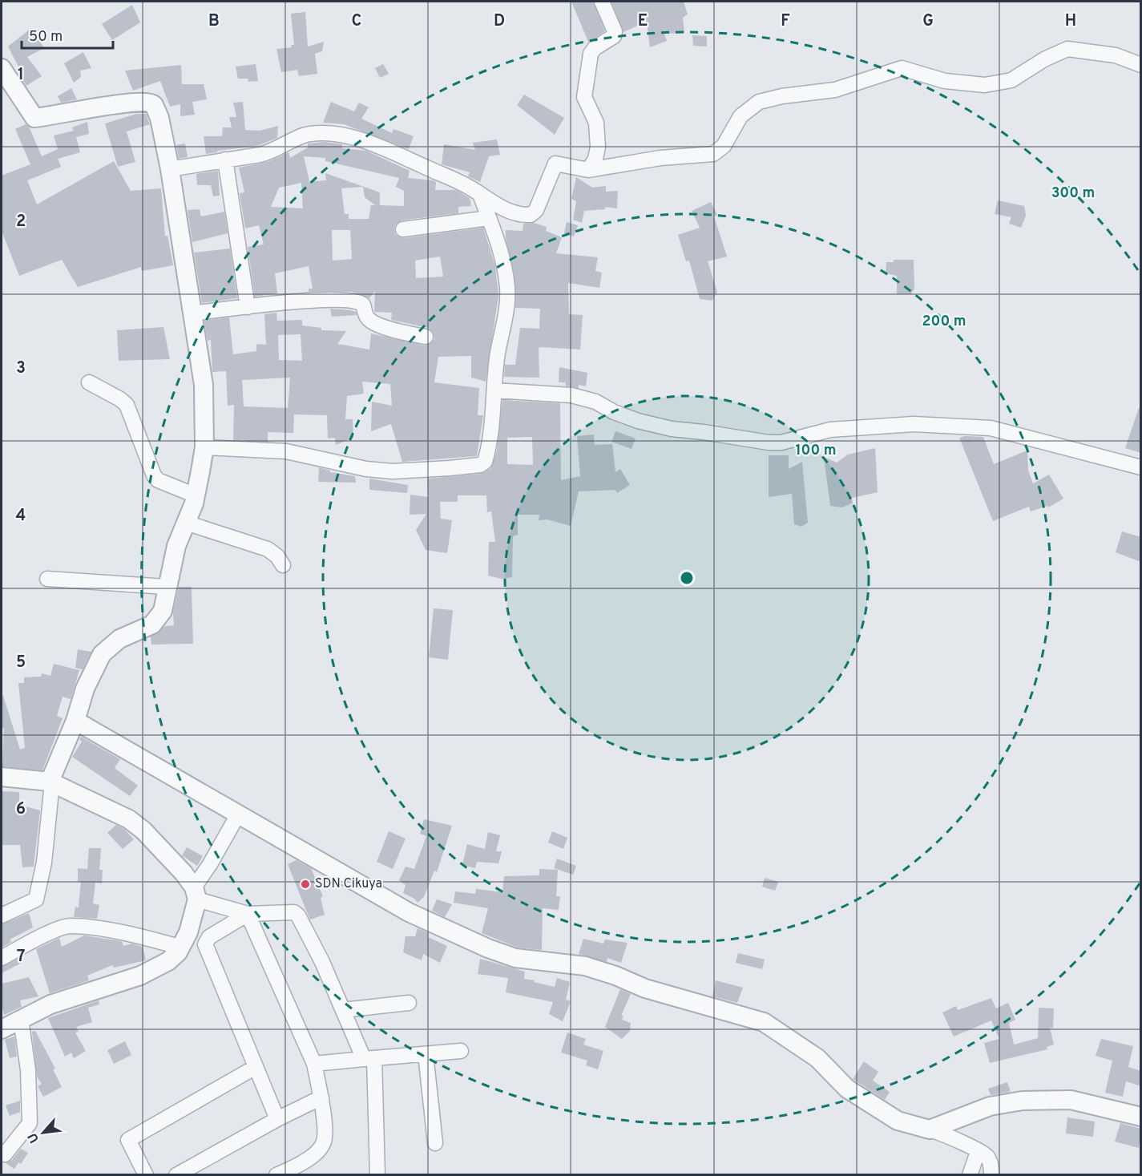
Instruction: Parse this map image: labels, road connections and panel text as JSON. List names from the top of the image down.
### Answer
{
  "places": ["SDN Cikuya"],
  "scale_bar": "50 m",
  "north": "bottom left",
  "grid": {
    "columns": [
      "B",
      "C",
      "D",
      "E",
      "F",
      "G",
      "H"
    ],
    "rows": [
      "1",
      "2",
      "3",
      "4",
      "5",
      "6",
      "7"
    ]
  },
  "rings": ["300 m", "200 m", "100 m"]
}
